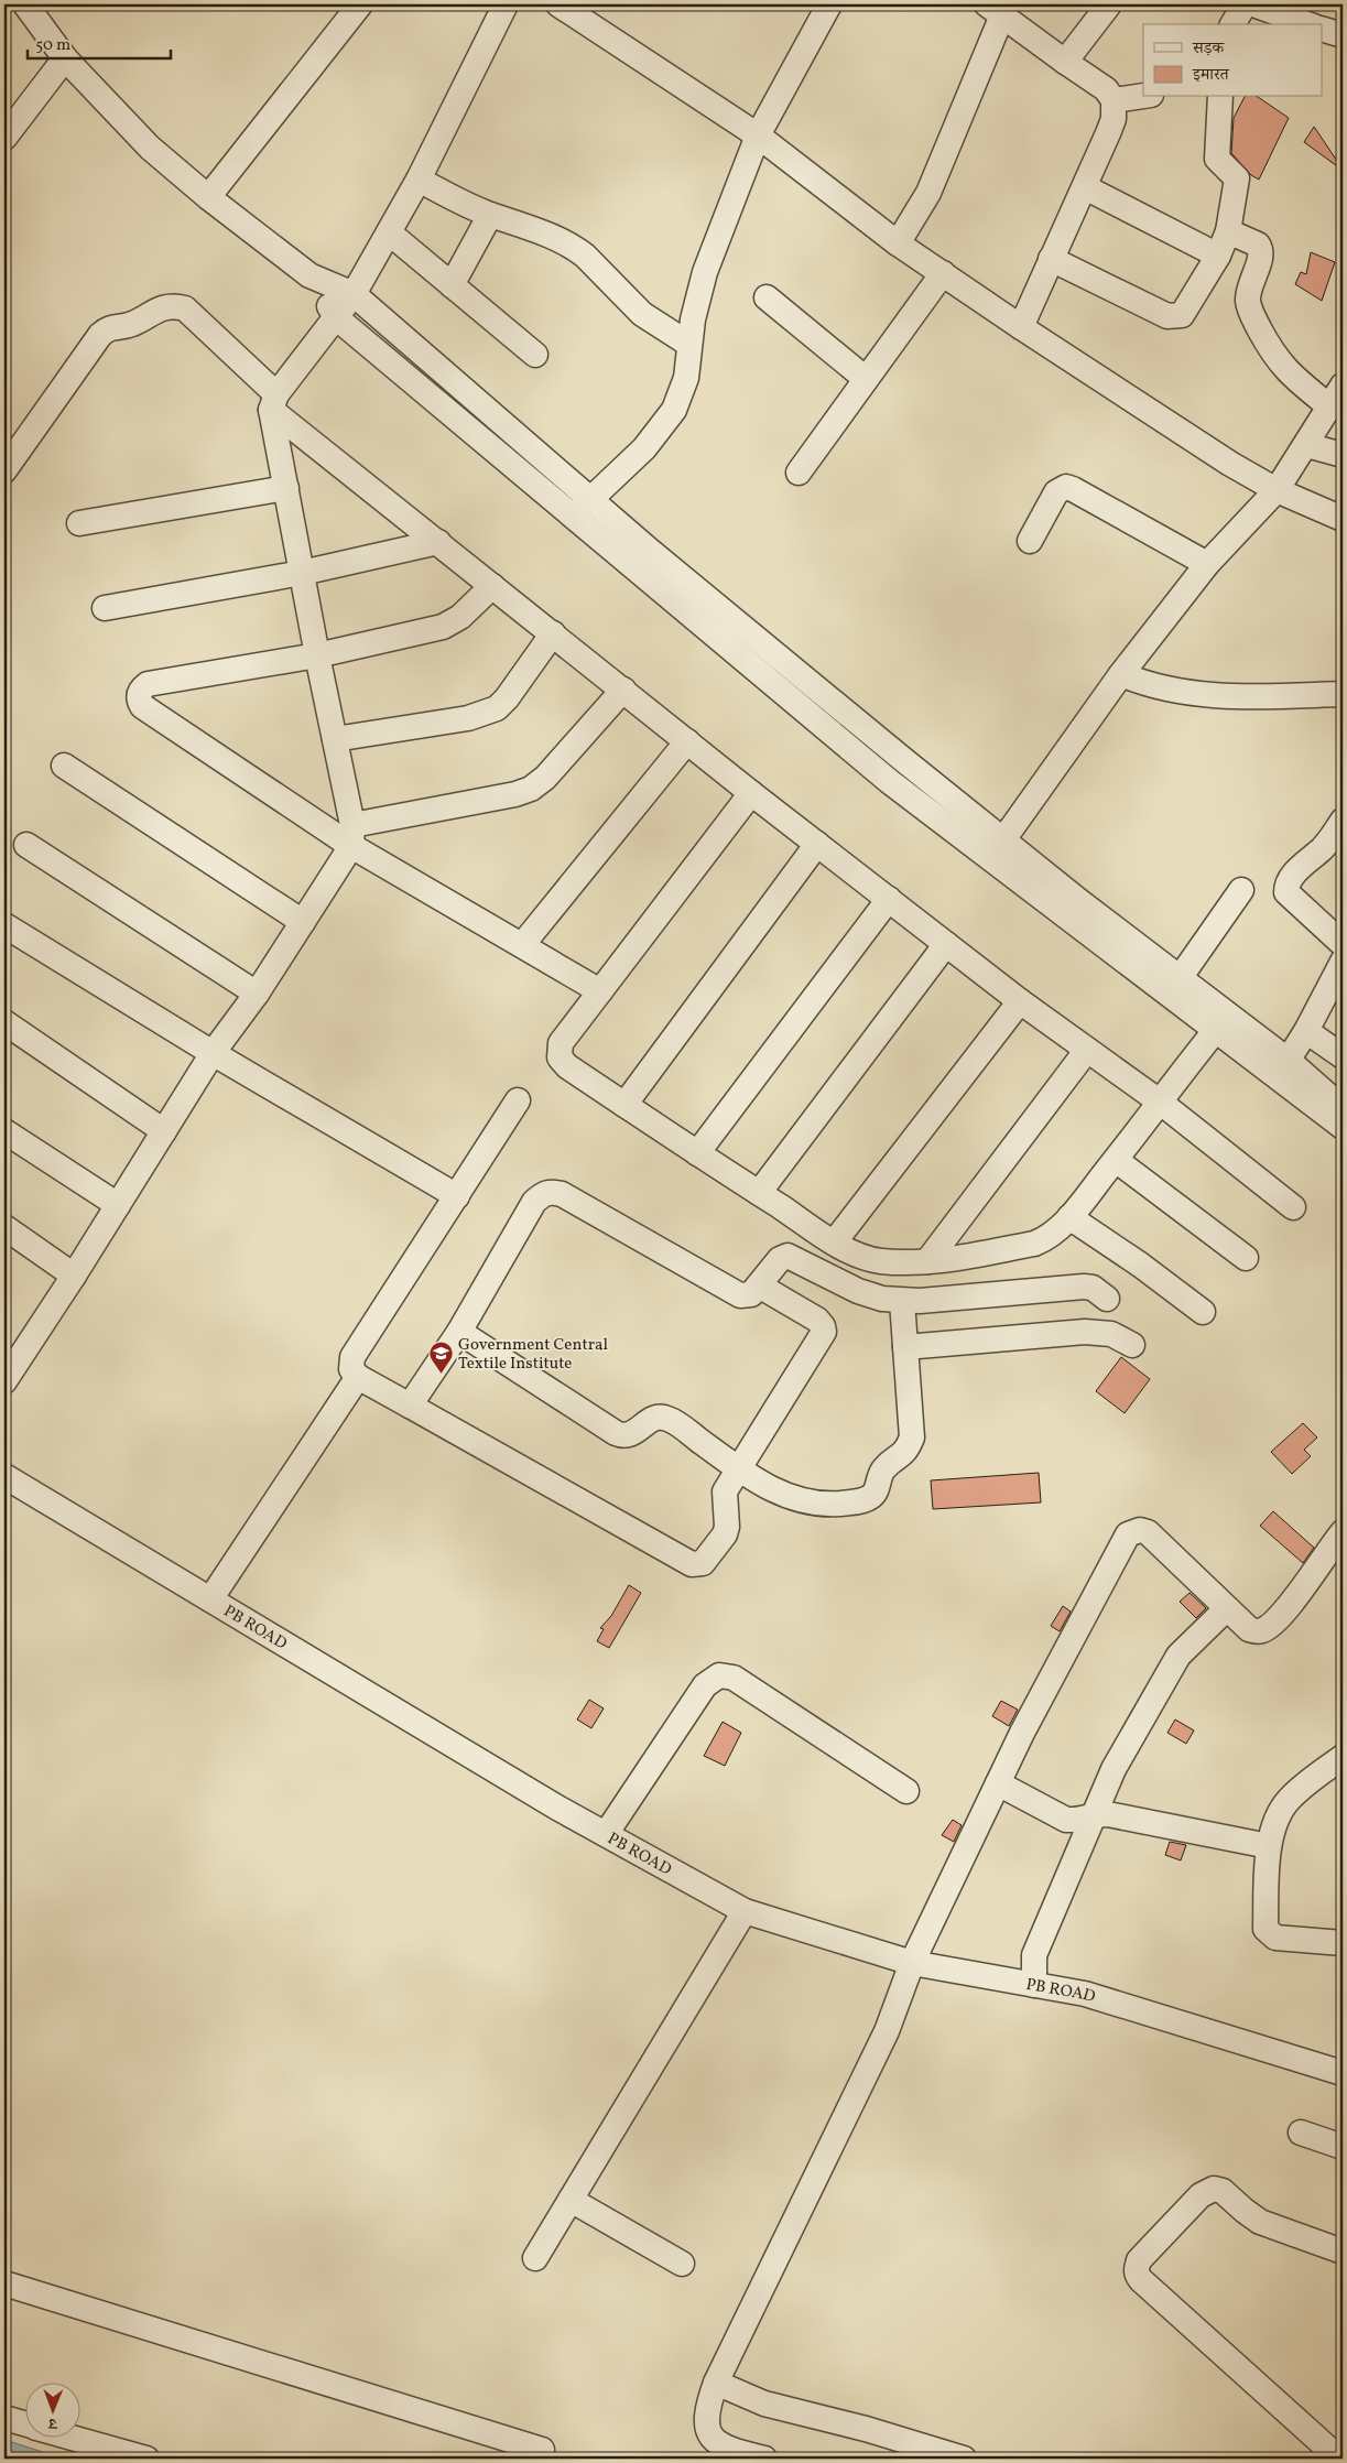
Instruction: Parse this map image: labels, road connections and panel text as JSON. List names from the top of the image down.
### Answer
{
  "streets": {
    "street": ["PB ROAD"]
  },
  "places": {
    "school or university": ["Government Central Textile Institute"]
  },
  "legend": ["सड़क", "इमारत"],
  "scale_bar": "50 m",
  "north": "bottom"
}
